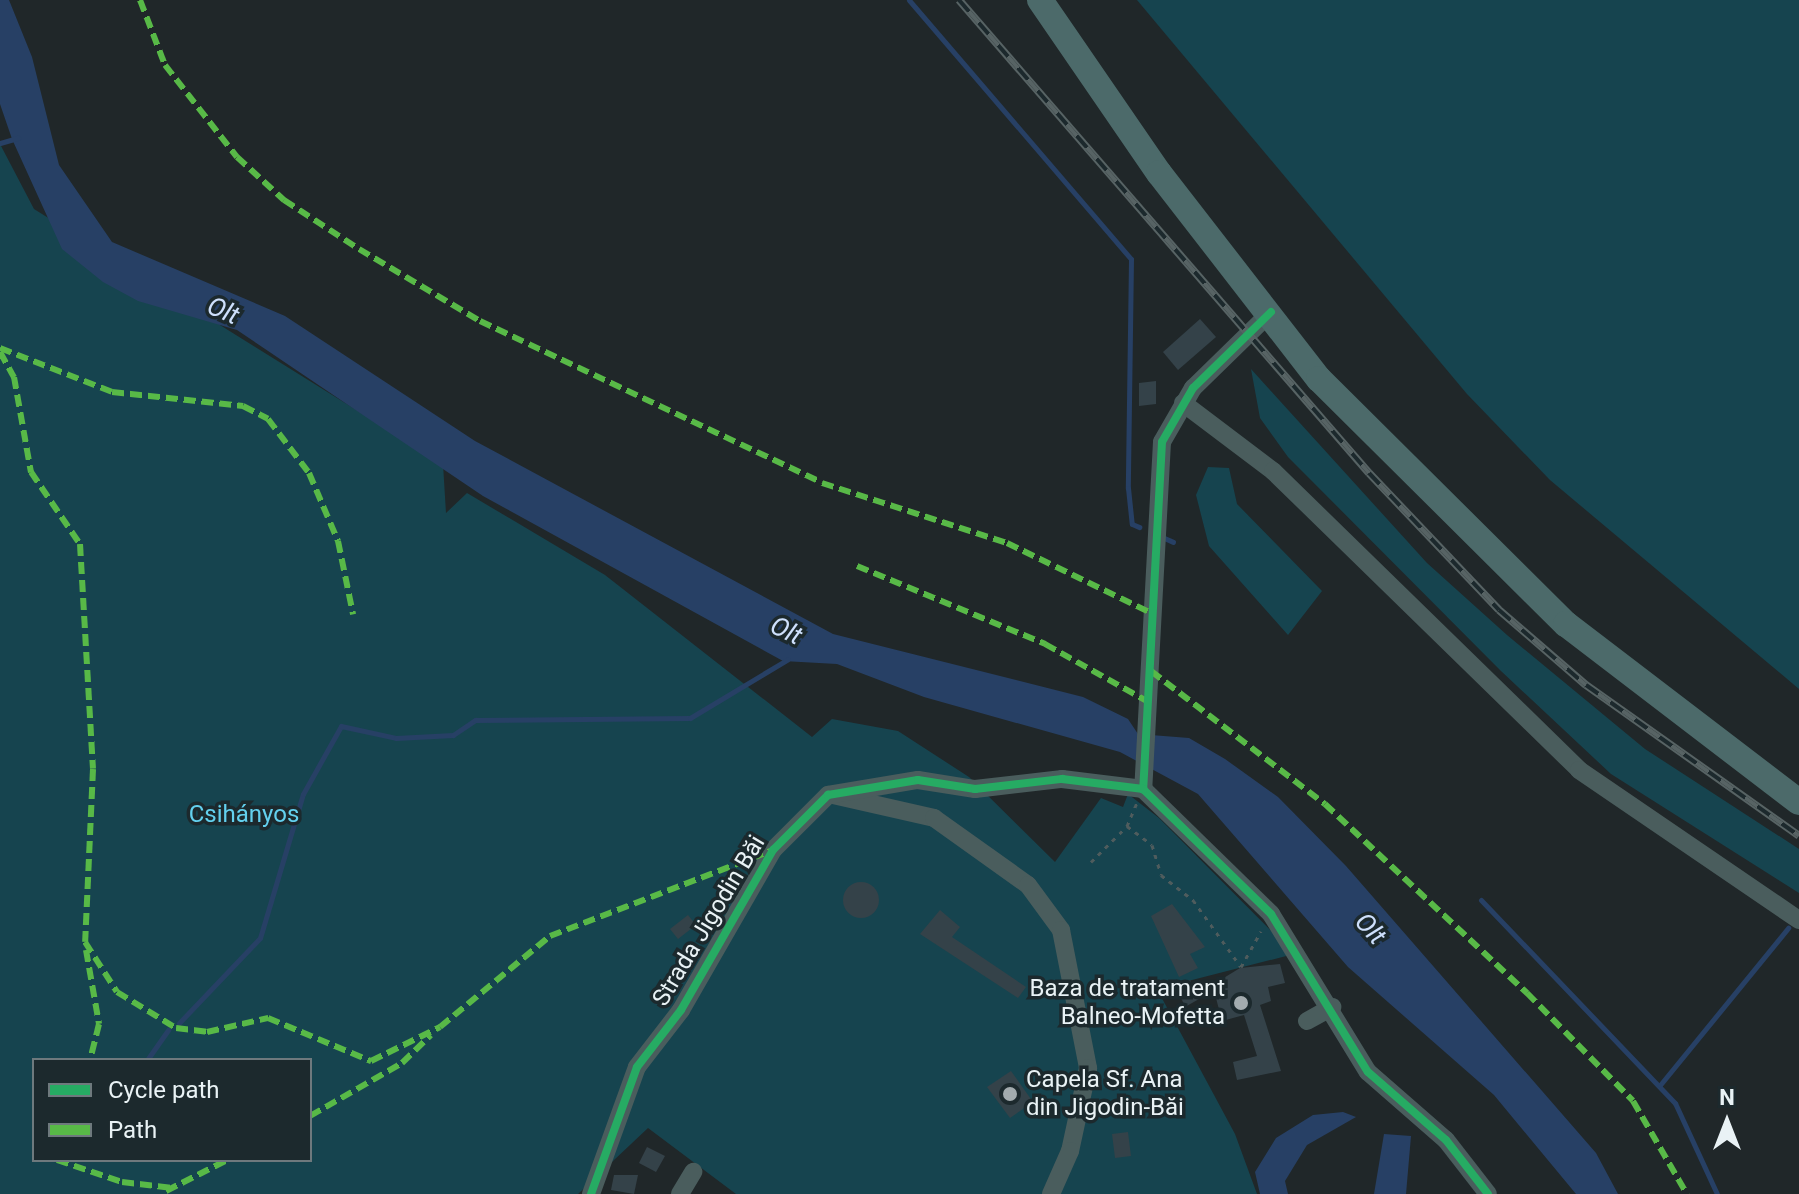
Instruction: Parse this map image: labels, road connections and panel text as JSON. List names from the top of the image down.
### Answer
{
  "streets": {
    "street": ["Strada Jigodin Băi"]
  },
  "water": ["Olt"],
  "parks": ["Csihányos"],
  "places": ["Baza de tratament Balneo-Mofetta", "Capela Sf. Ana din Jigodin-Băi"],
  "legend": ["Cycle path", "Path"],
  "north": "top"
}
